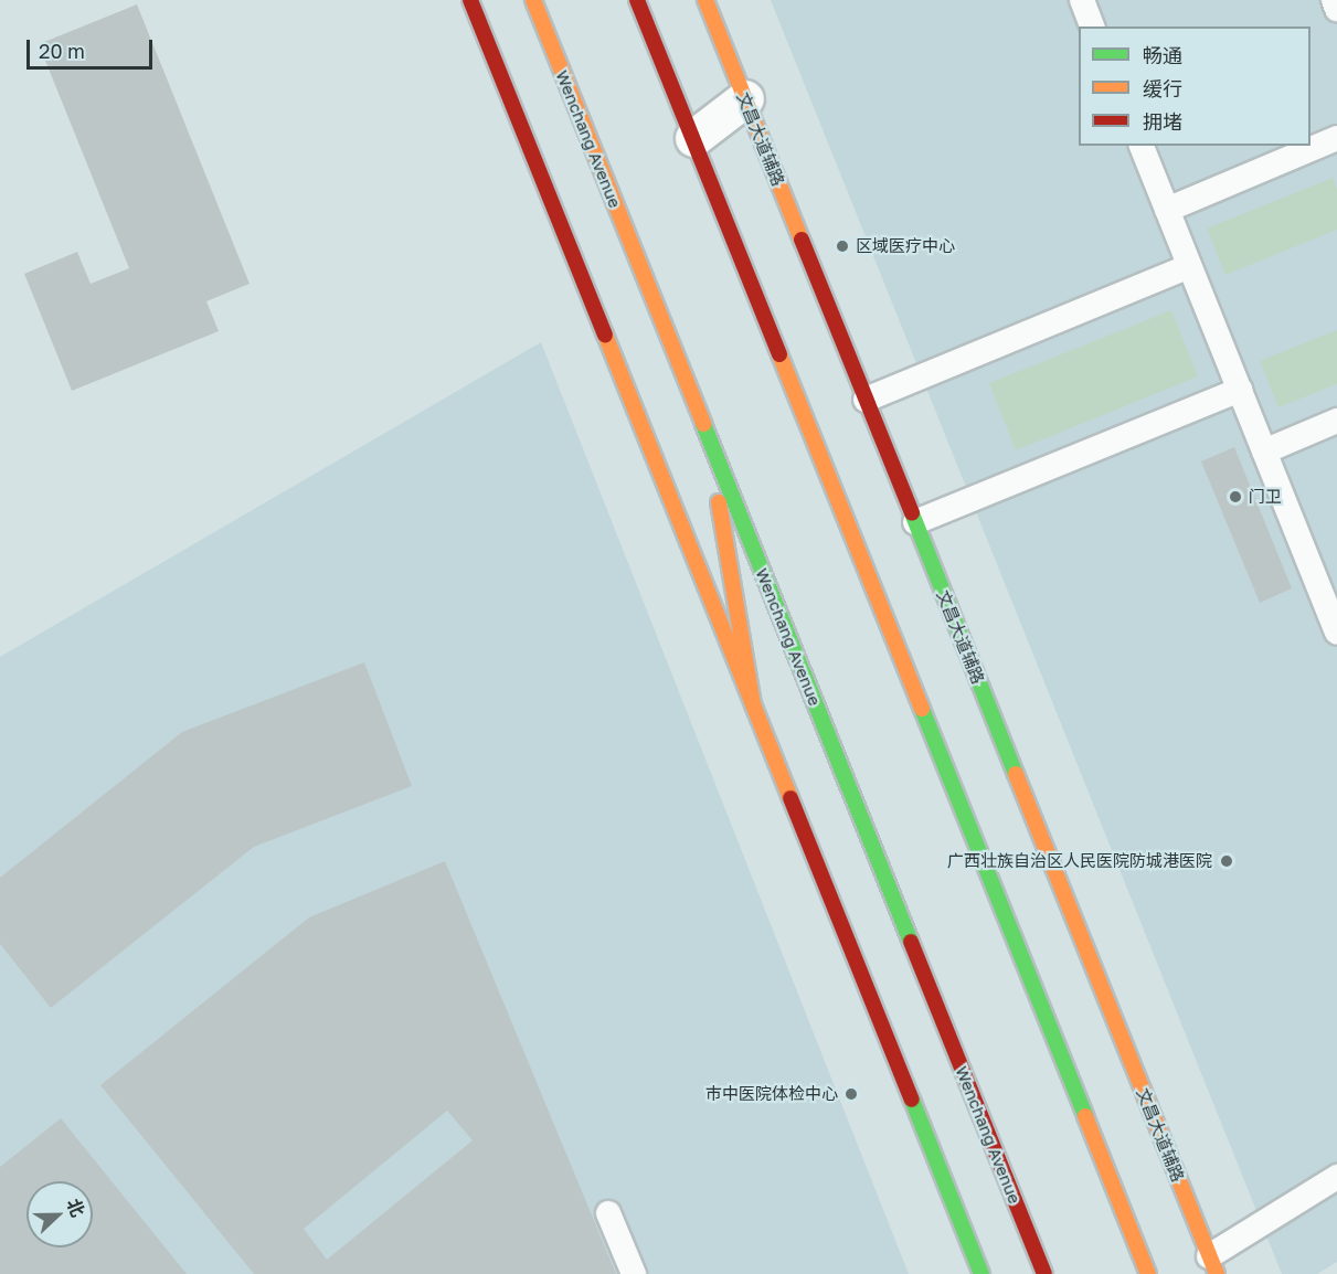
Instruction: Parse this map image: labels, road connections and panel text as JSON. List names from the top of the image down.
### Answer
{
  "streets": {
    "main road": ["Wenchang Avenue", "文昌大道辅路"]
  },
  "places": [
    "区域医疗中心",
    "门卫",
    "广西壮族自治区人民医院防城港医院",
    "巿中医院体检中心"
  ],
  "legend": ["畅通", "缓行", "拥堵"],
  "scale_bar": "20 m",
  "north": "right"
}
